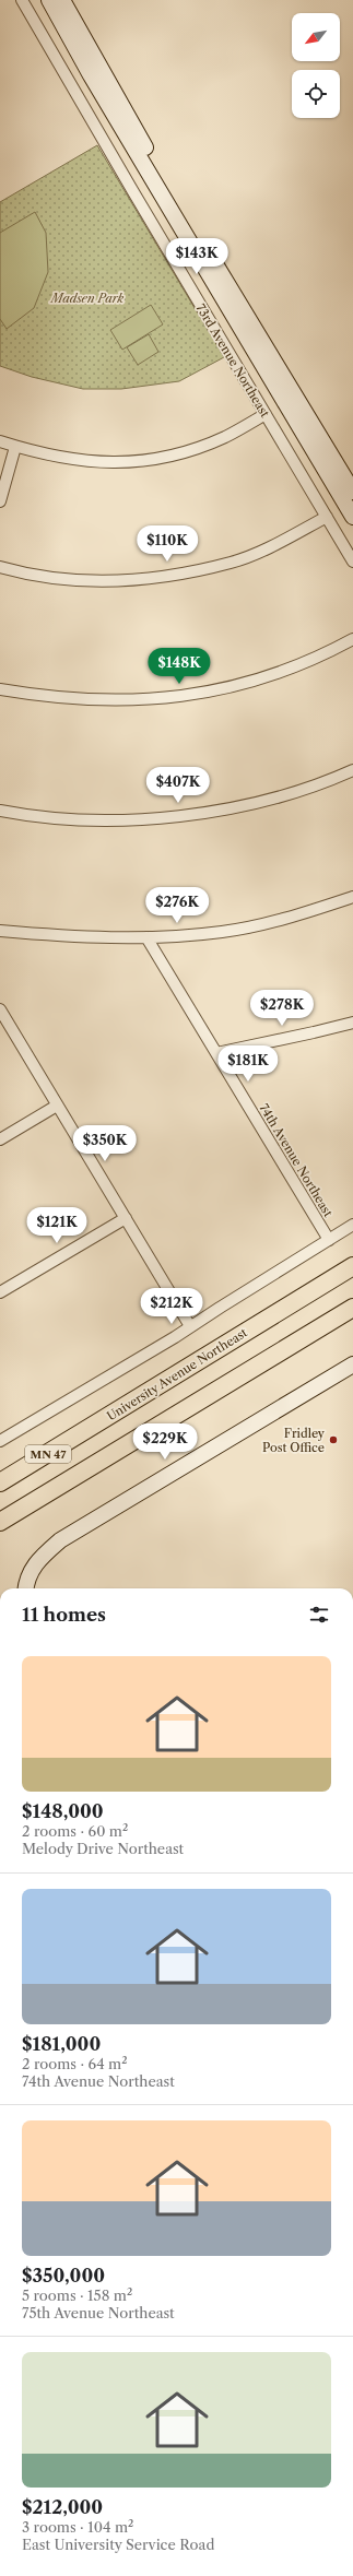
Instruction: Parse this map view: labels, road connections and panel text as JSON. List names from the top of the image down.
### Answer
{
  "streets": {
    "main road": ["University Avenue Northeast", "MN 47"],
    "street": ["73rd Avenue Northeast", "74th Avenue Northeast"]
  },
  "parks": ["Madsen Park"],
  "places": ["Fridley Post Office"],
  "north": "bottom left",
  "page": {
    "price": [
      "$143K",
      "$110K",
      "$148K",
      "$407K",
      "$276K",
      "$278K",
      "$181K",
      "$350K",
      "$121K",
      "$212K",
      "$229K"
    ],
    "heading": "11 homes",
    "list": [
      {
        "name": "$148,000",
        "note": "2 rooms · 60 m² · Melody Drive Northeast"
      },
      {
        "name": "$181,000",
        "note": "2 rooms · 64 m² · 74th Avenue Northeast"
      },
      {
        "name": "$350,000",
        "note": "5 rooms · 158 m² · 75th Avenue Northeast"
      },
      {
        "name": "$212,000",
        "note": "3 rooms · 104 m² · East University Service Road"
      }
    ]
  }
}
